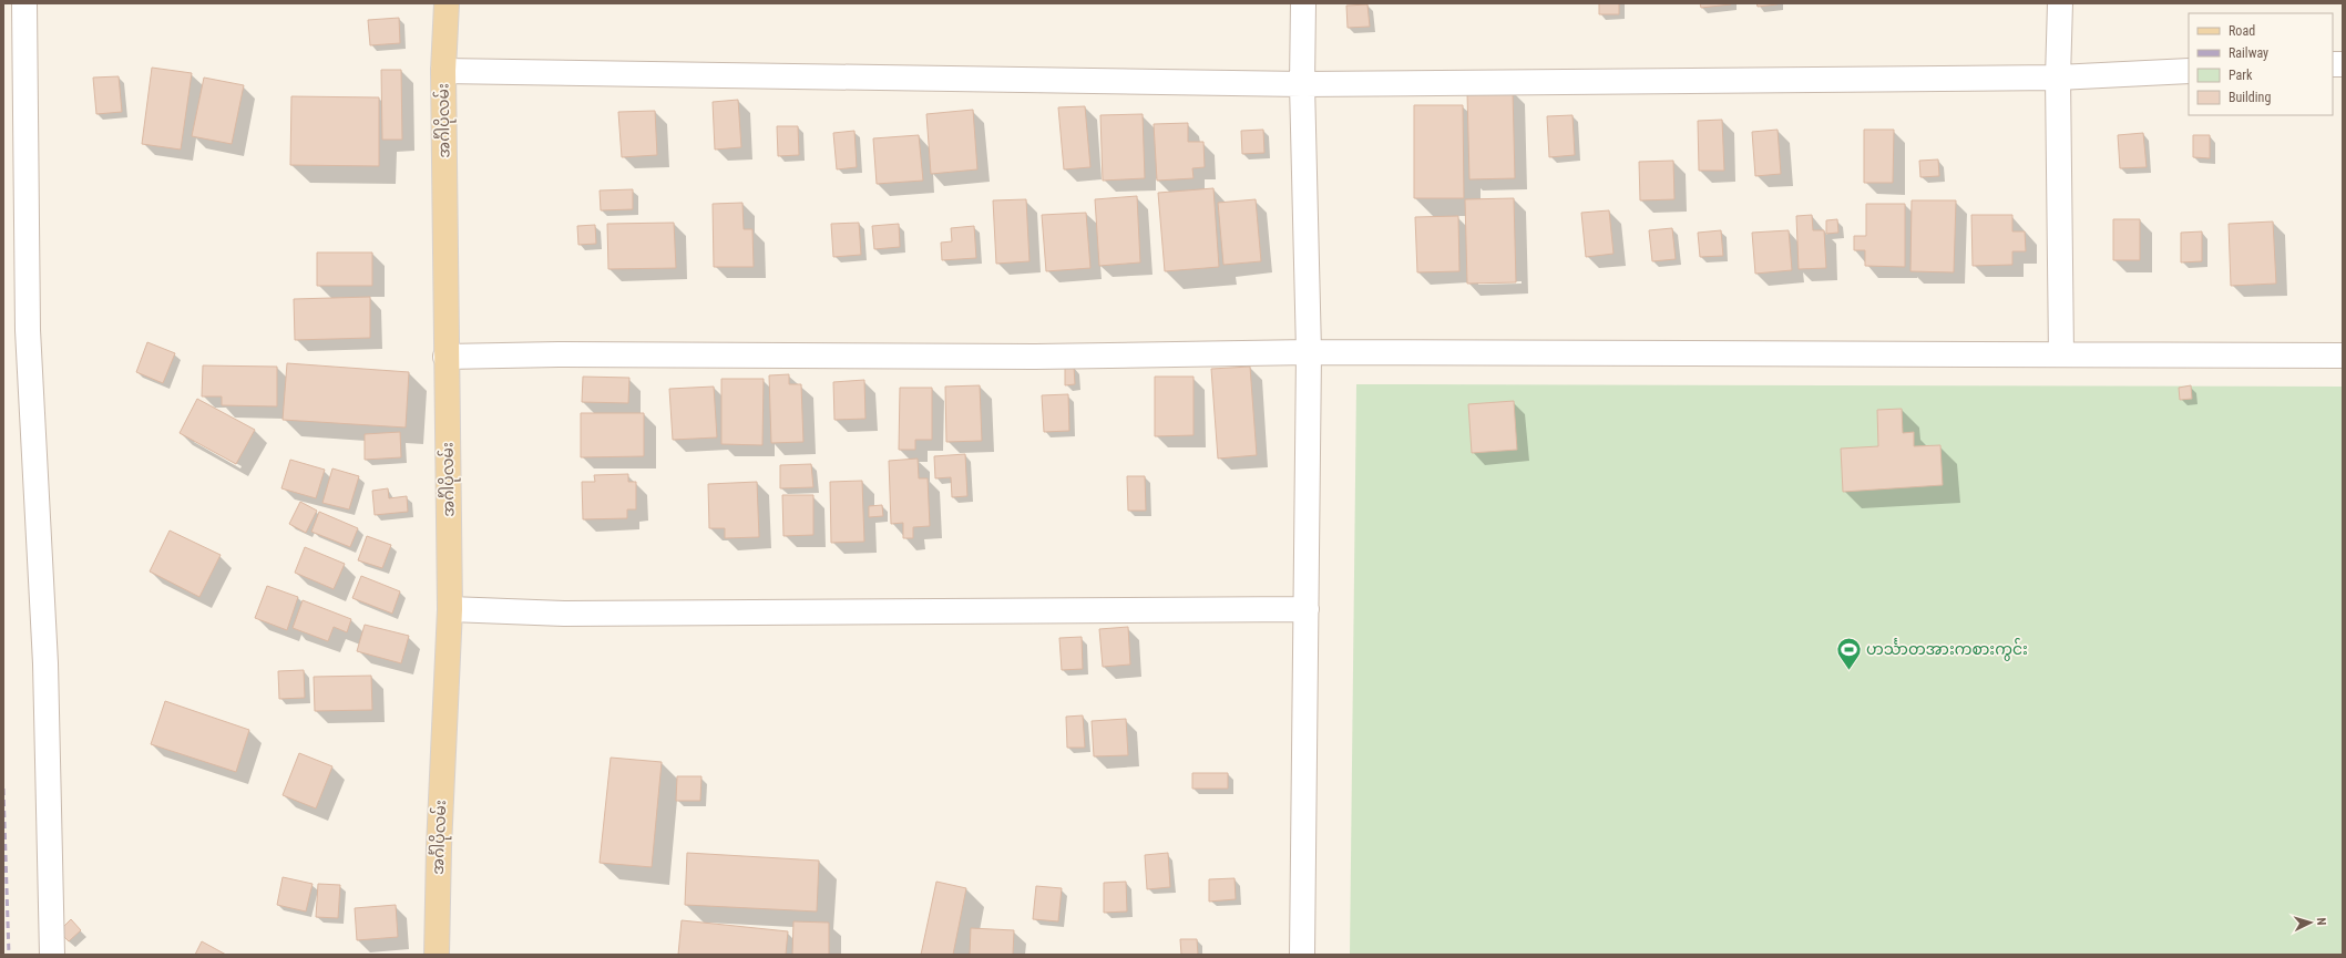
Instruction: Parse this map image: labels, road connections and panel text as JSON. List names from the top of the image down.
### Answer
{
  "streets": {
    "main road": ["အင်္ဂါပိုလမ်း"]
  },
  "places": {
    "sports": ["ဟင်္သာတအားကစားကွင်း"]
  },
  "legend": [
    "Road",
    "Railway",
    "Park",
    "Building"
  ],
  "north": "right"
}
